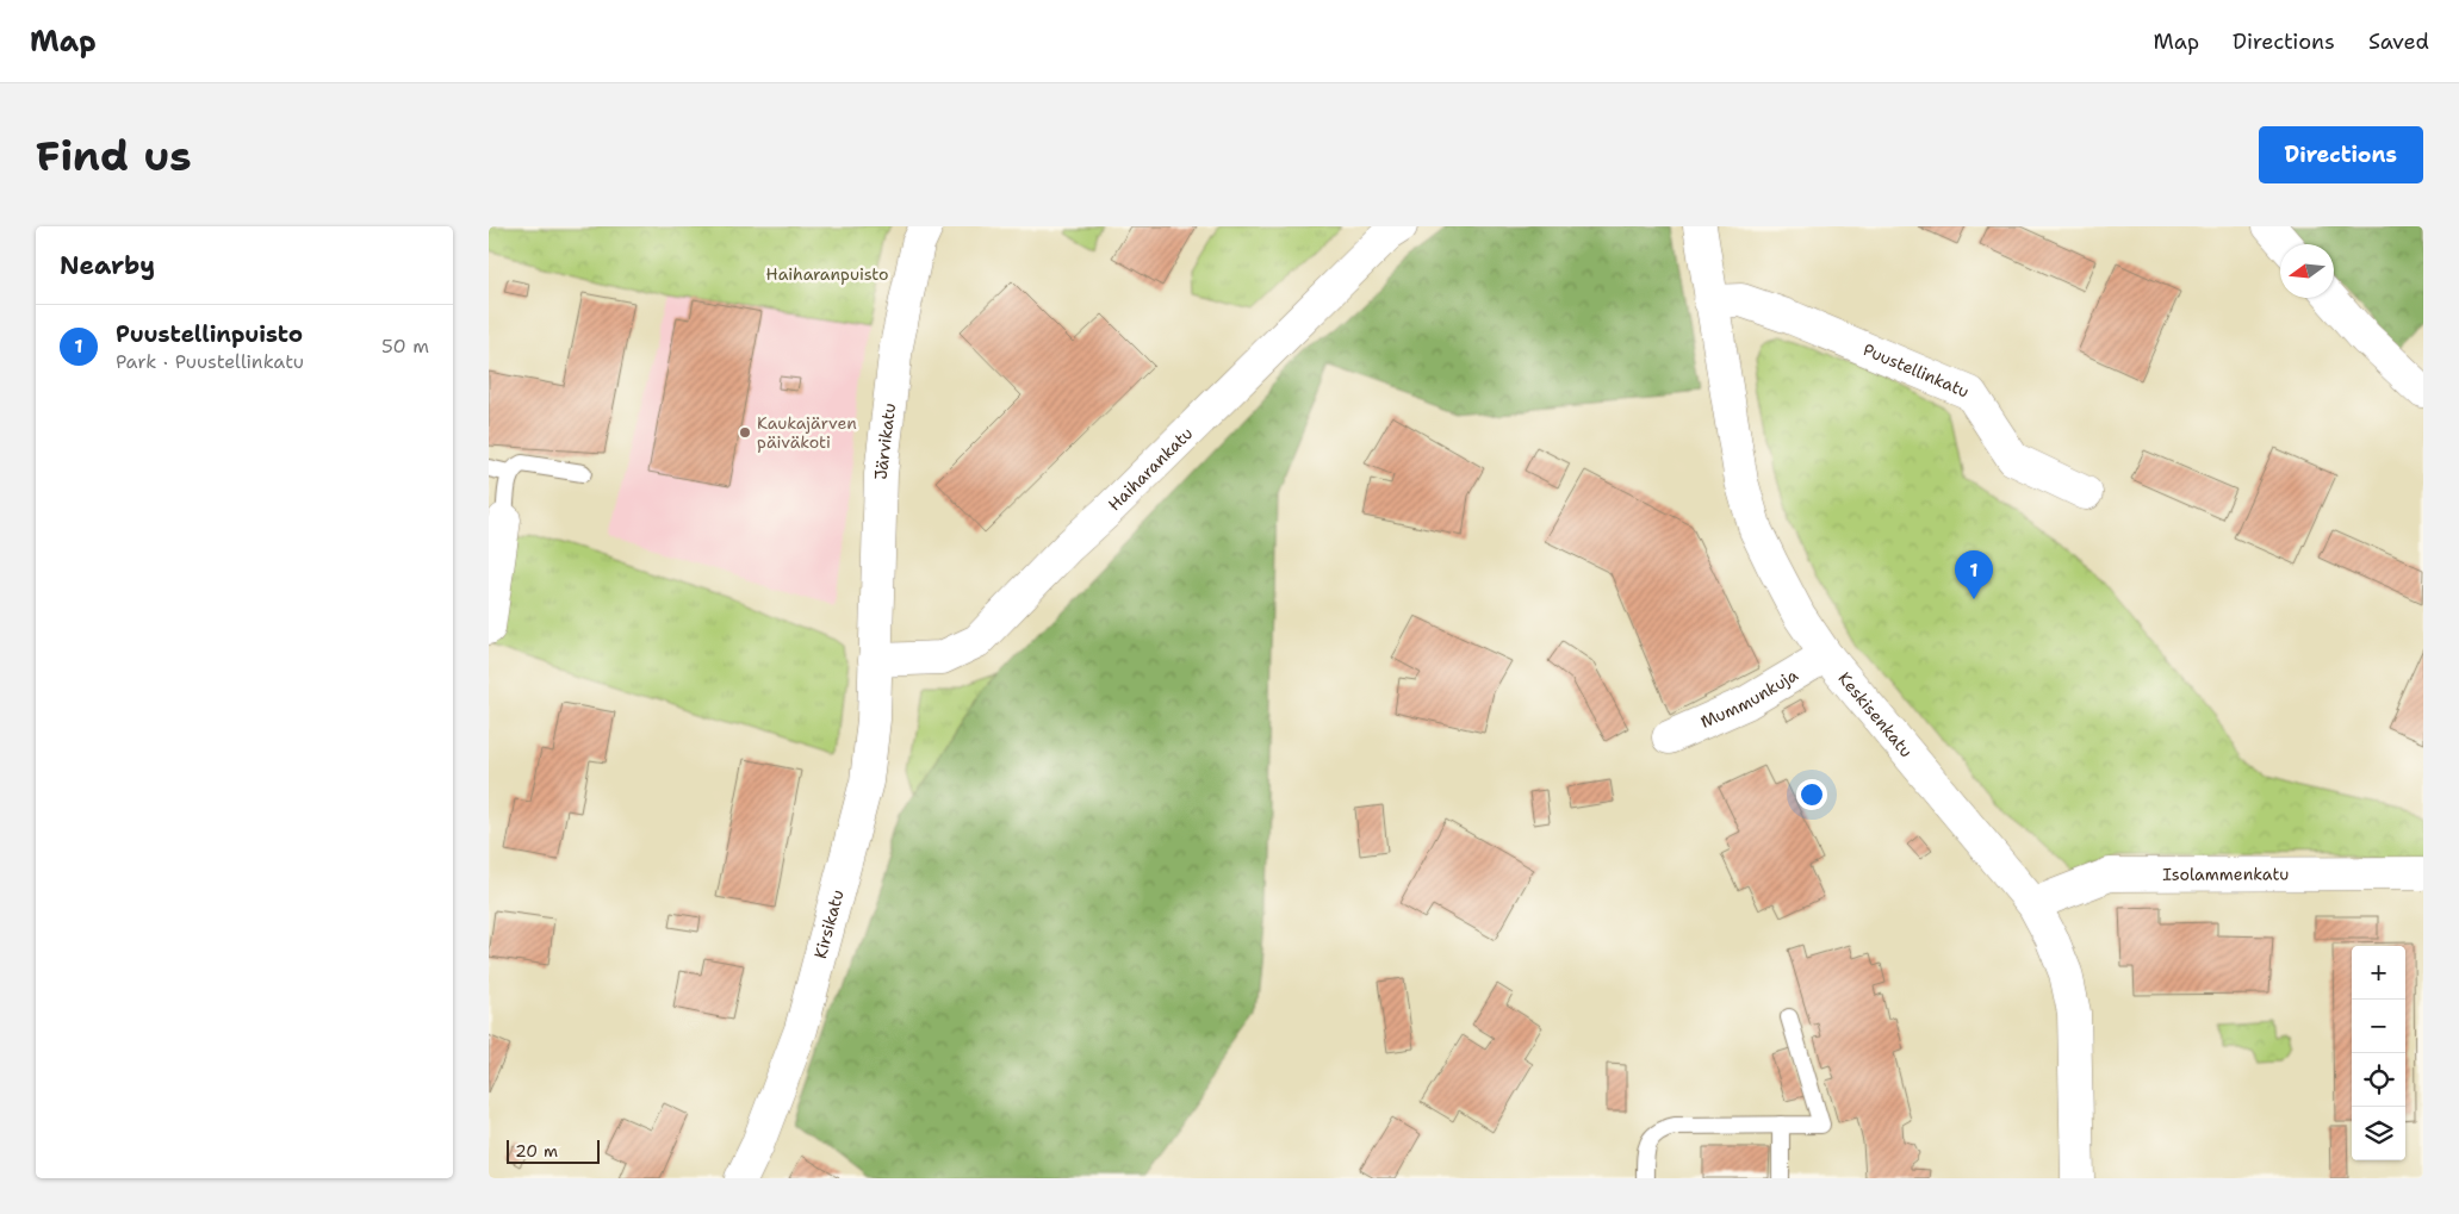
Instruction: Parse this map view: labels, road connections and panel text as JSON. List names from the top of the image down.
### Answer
{
  "streets": {
    "street": [
      "Puustellinkatu",
      "Järvikatu",
      "Haiharankatu",
      "Mummunkuja",
      "Keskisenkatu",
      "Isolammenkatu",
      "Kirsikatu"
    ]
  },
  "crossings": [
    ["Puustellinkatu", "Keskisenkatu"],
    ["Järvikatu", "Haiharankatu"],
    ["Järvikatu", "Kirsikatu"],
    ["Haiharankatu", "Kirsikatu"],
    ["Mummunkuja", "Keskisenkatu"],
    ["Keskisenkatu", "Isolammenkatu"]
  ],
  "parks": ["Haiharanpuisto"],
  "places": ["Kaukajärven päiväkoti"],
  "scale_bar": "20 m",
  "north": "left",
  "page": {
    "header": "Map",
    "nav": ["Map", "Directions", "Saved"],
    "buttons": "Directions",
    "title": "Find us",
    "heading": "Nearby",
    "list": [
      {
        "mark": "1",
        "name": "Puustellinpuisto",
        "note": "Park · Puustellinkatu",
        "value": "50 m"
      }
    ],
    "pins": "1",
    "map_buttons": ["+", "−"],
    "scale": "20 m"
  }
}
